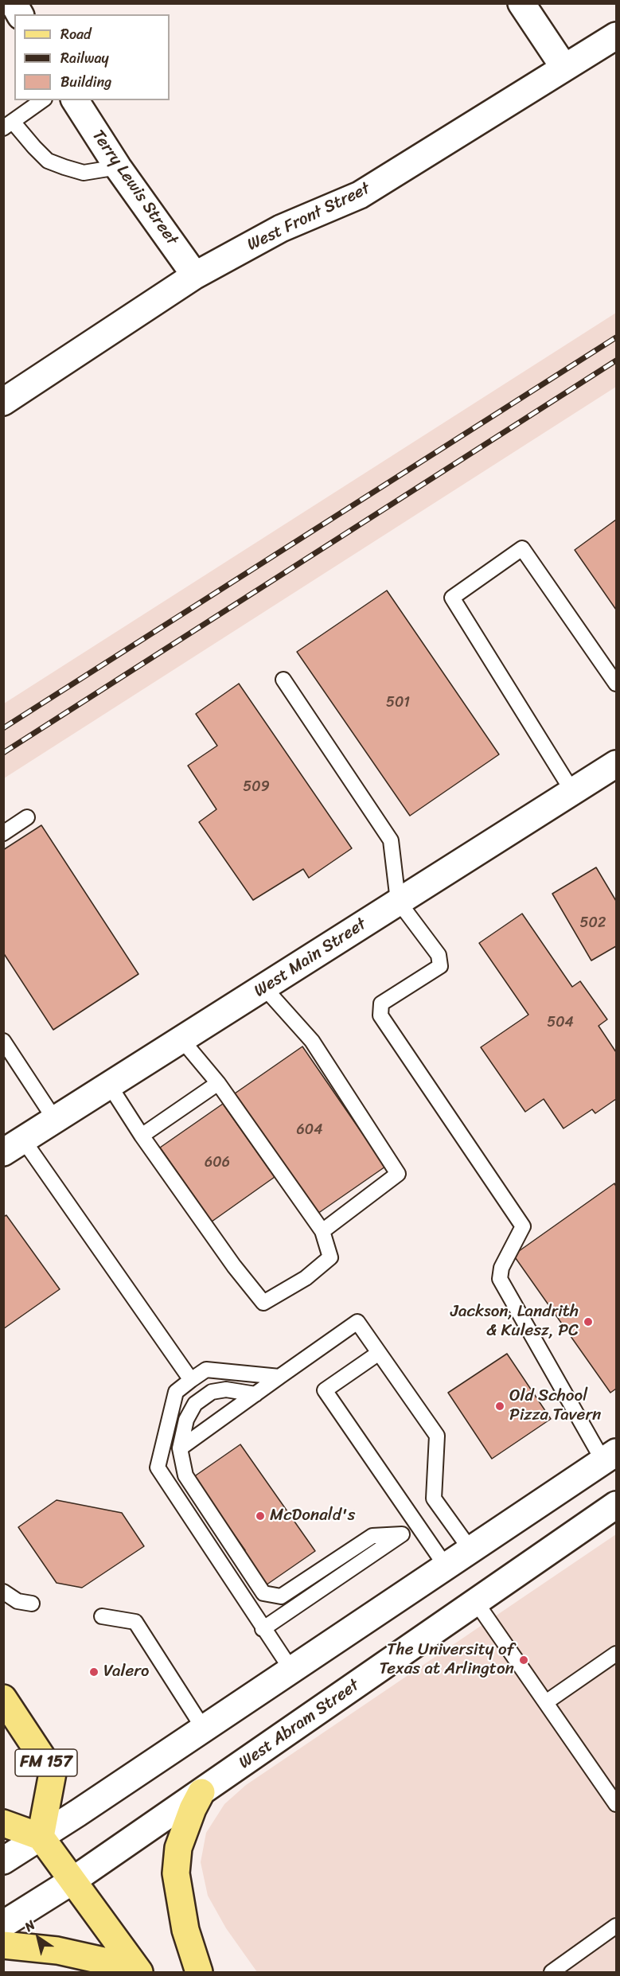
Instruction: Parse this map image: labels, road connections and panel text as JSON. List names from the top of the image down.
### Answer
{
  "streets": {
    "main road": ["FM 157"],
    "street": [
      "Terry Lewis Street",
      "West Front Street",
      "West Main Street",
      "West Abram Street"
    ]
  },
  "crossings": [
    ["Terry Lewis Street", "West Front Street"]
  ],
  "places": [
    "Jackson, Landrith & Kulesz, PC",
    "Old School Pizza Tavern",
    "McDonald's",
    "The University of Texas at Arlington",
    "Valero"
  ],
  "house_numbers": [
    "501",
    "509",
    "502",
    "504",
    "604",
    "606"
  ],
  "legend": ["Road", "Railway", "Building"],
  "north": "top left"
}
